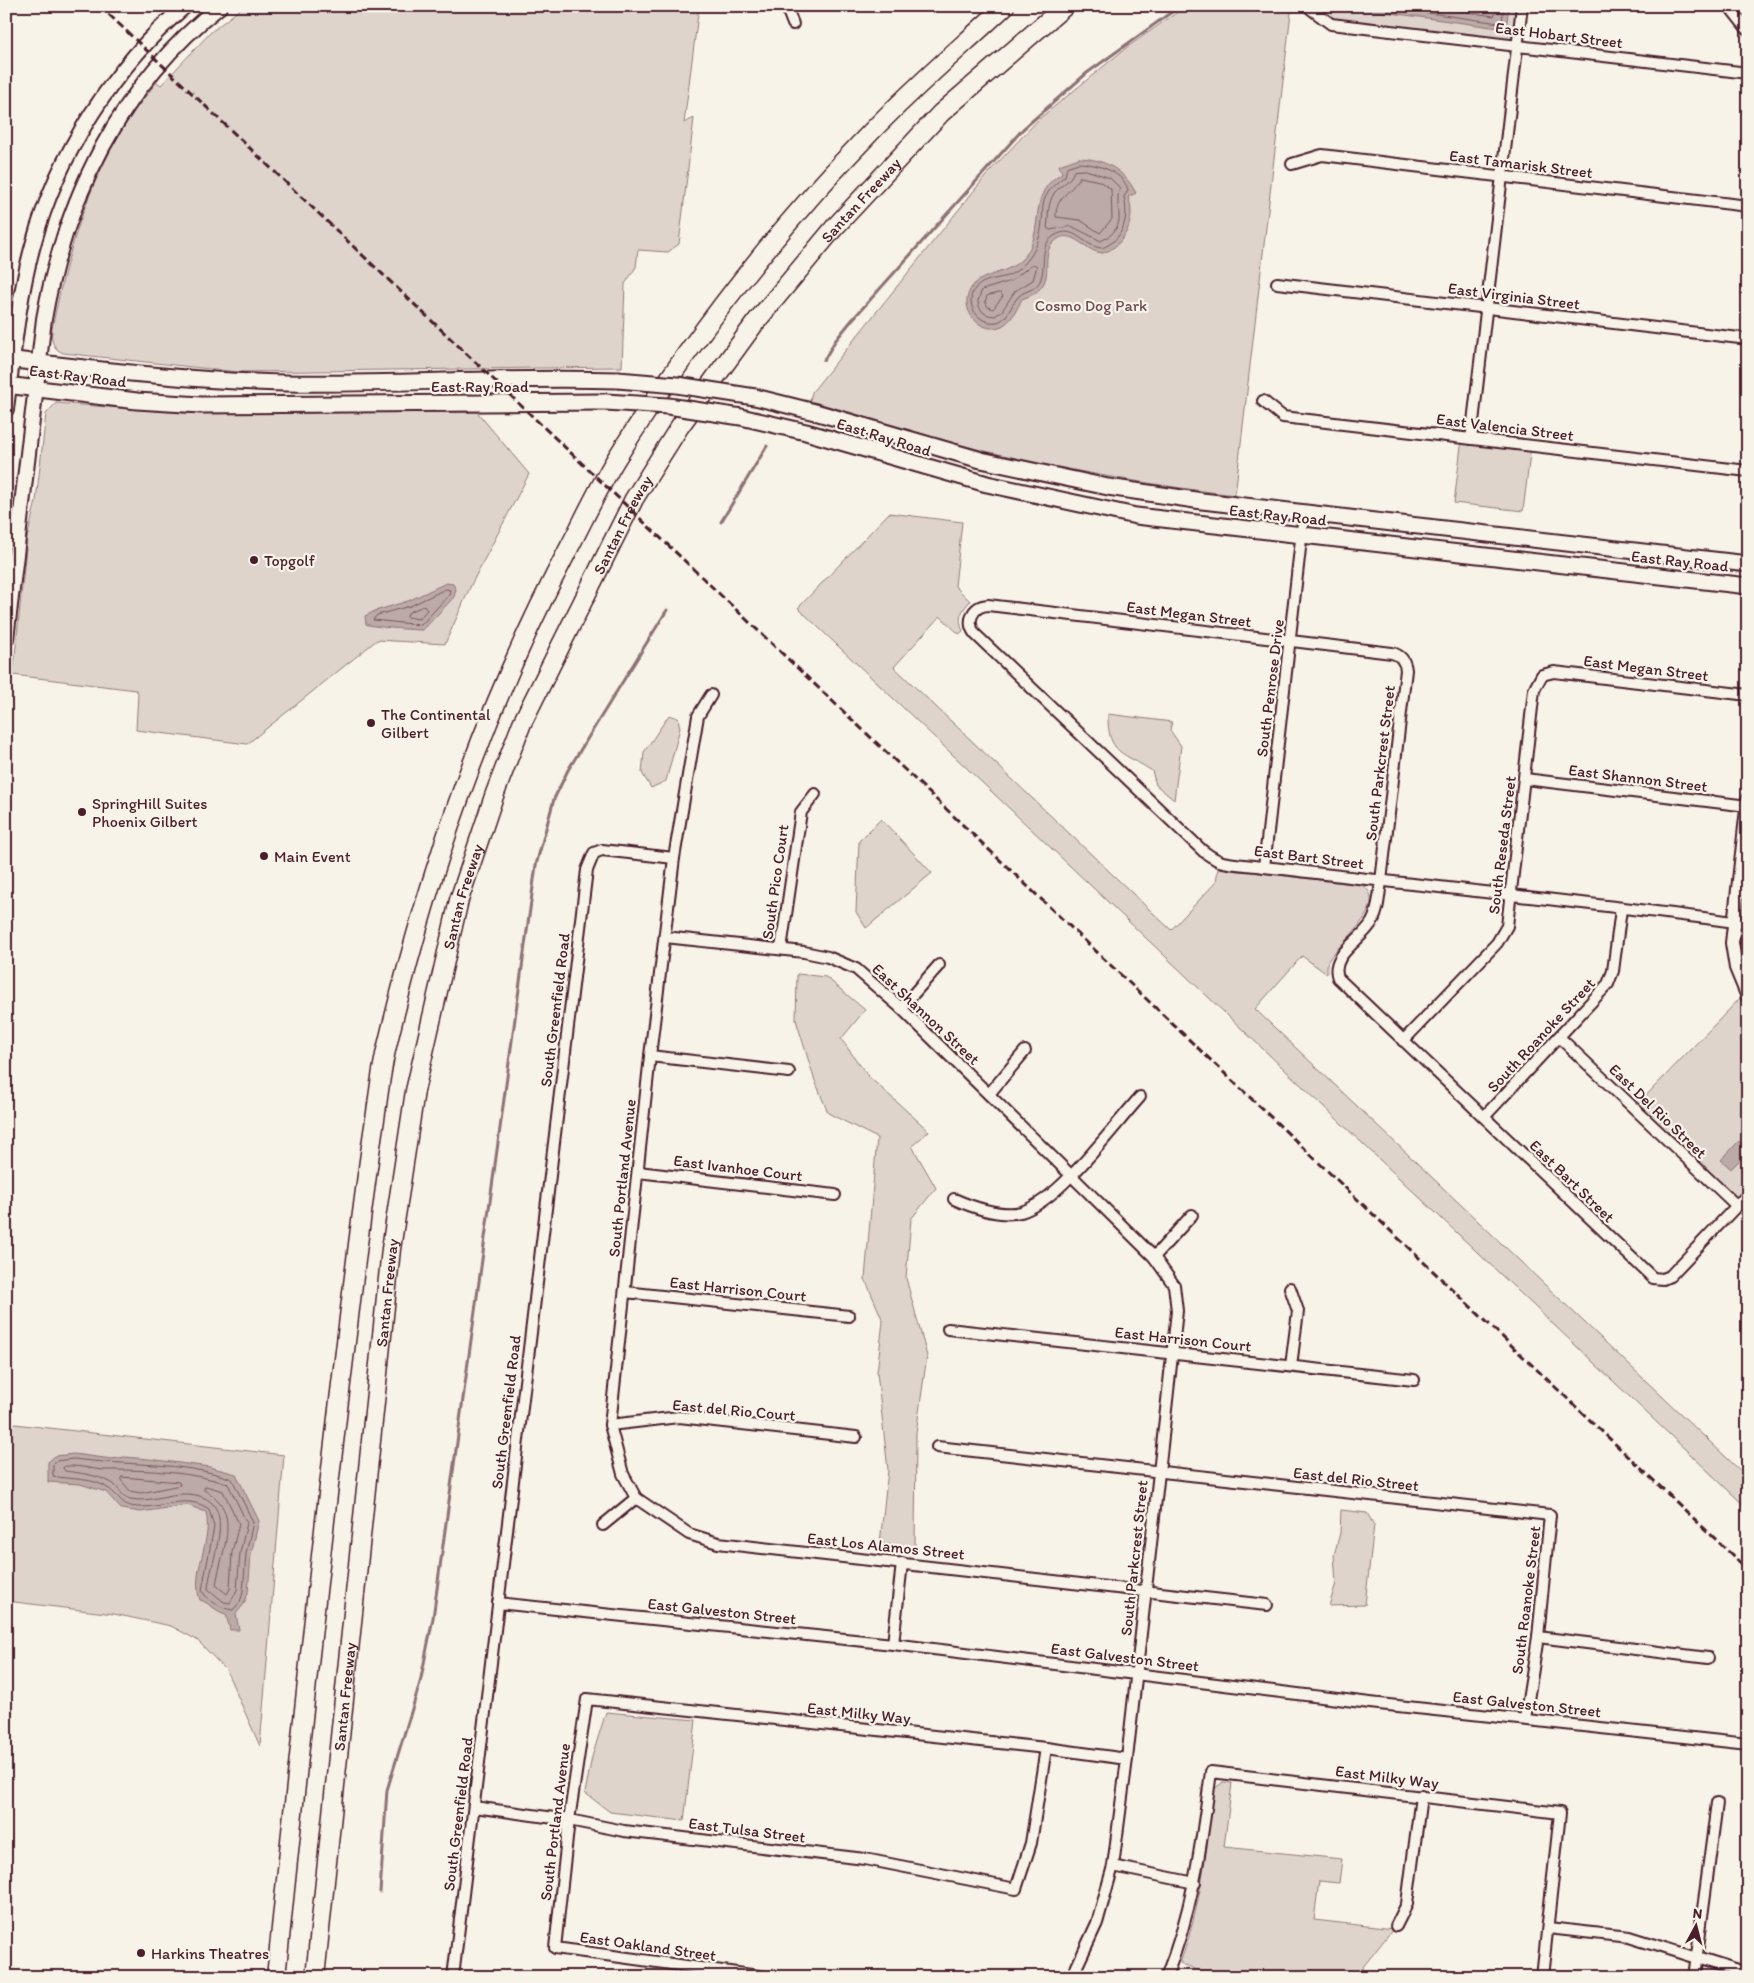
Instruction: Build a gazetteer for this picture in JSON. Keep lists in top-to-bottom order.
{
  "streets": {
    "highway": ["Santan Freeway"],
    "main road": ["East Ray Road"],
    "street": [
      "East Hobart Street",
      "East Tamarisk Street",
      "East Virginia Street",
      "East Valencia Street",
      "East Megan Street",
      "South Penrose Drive",
      "South Parkcrest Street",
      "East Shannon Street",
      "South Reseda Street",
      "East Bart Street",
      "South Pico Court",
      "South Greenfield Road",
      "South Roanoke Street",
      "East Del Rio Street",
      "East Ivanhoe Court",
      "South Portland Avenue",
      "East Harrison Court",
      "East del Rio Court",
      "East del Rio Street",
      "East Los Alamos Street",
      "East Galveston Street",
      "East Milky Way",
      "East Tulsa Street",
      "East Oakland Street"
    ]
  },
  "crossings": [
    ["East Ray Road", "South Penrose Drive"],
    ["East Megan Street", "South Penrose Drive"],
    ["East Megan Street", "South Parkcrest Street"],
    ["East Megan Street", "South Reseda Street"],
    ["East Megan Street", "East Bart Street"],
    ["South Penrose Drive", "East Bart Street"],
    ["South Parkcrest Street", "East Shannon Street"],
    ["South Parkcrest Street", "East Bart Street"],
    ["South Parkcrest Street", "East Harrison Court"],
    ["South Parkcrest Street", "East del Rio Street"],
    ["South Parkcrest Street", "East Los Alamos Street"],
    ["South Parkcrest Street", "East Galveston Street"],
    ["South Parkcrest Street", "East Milky Way"],
    ["East Shannon Street", "South Reseda Street"],
    ["East Shannon Street", "South Pico Court"],
    ["East Shannon Street", "South Portland Avenue"],
    ["South Reseda Street", "East Bart Street"],
    ["East Bart Street", "South Roanoke Street"],
    ["East Bart Street", "East Del Rio Street"],
    ["South Greenfield Road", "South Portland Avenue"],
    ["South Greenfield Road", "East Galveston Street"],
    ["South Greenfield Road", "East Tulsa Street"],
    ["South Roanoke Street", "East Del Rio Street"],
    ["South Roanoke Street", "East del Rio Street"],
    ["South Roanoke Street", "East Galveston Street"],
    ["East Ivanhoe Court", "South Portland Avenue"],
    ["South Portland Avenue", "East Harrison Court"],
    ["South Portland Avenue", "East del Rio Court"],
    ["South Portland Avenue", "East Los Alamos Street"],
    ["South Portland Avenue", "East Milky Way"],
    ["South Portland Avenue", "East Tulsa Street"],
    ["South Portland Avenue", "East Oakland Street"],
    ["East Milky Way", "East Tulsa Street"]
  ],
  "parks": ["Cosmo Dog Park"],
  "places": [
    "Topgolf",
    "The Continental Gilbert",
    "SpringHill Suites Phoenix Gilbert",
    "Main Event",
    "Harkins Theatres"
  ],
  "north": "top"
}
